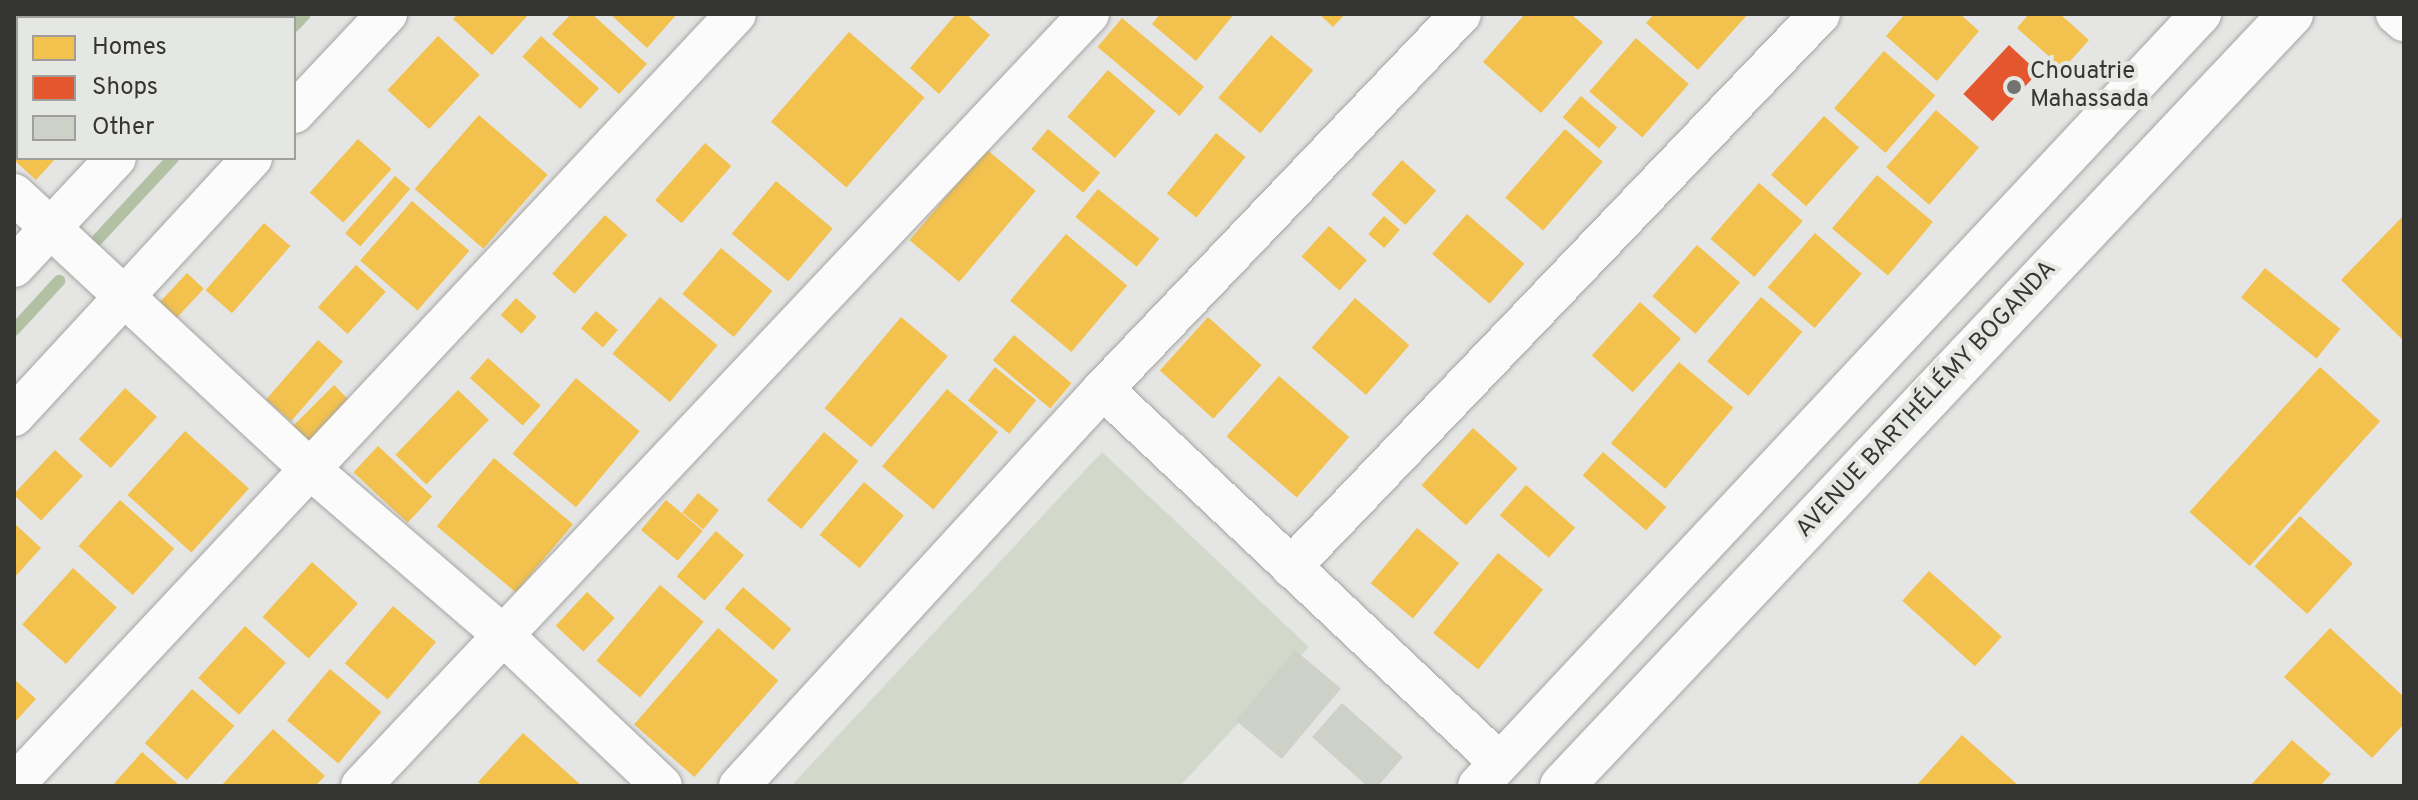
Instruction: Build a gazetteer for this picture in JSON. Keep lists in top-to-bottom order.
{
  "streets": {
    "main road": ["AVENUE BARTHÉLÉMY BOGANDA"]
  },
  "places": ["Chouatrie Mahassada"],
  "legend": ["Homes", "Shops", "Other"]
}
